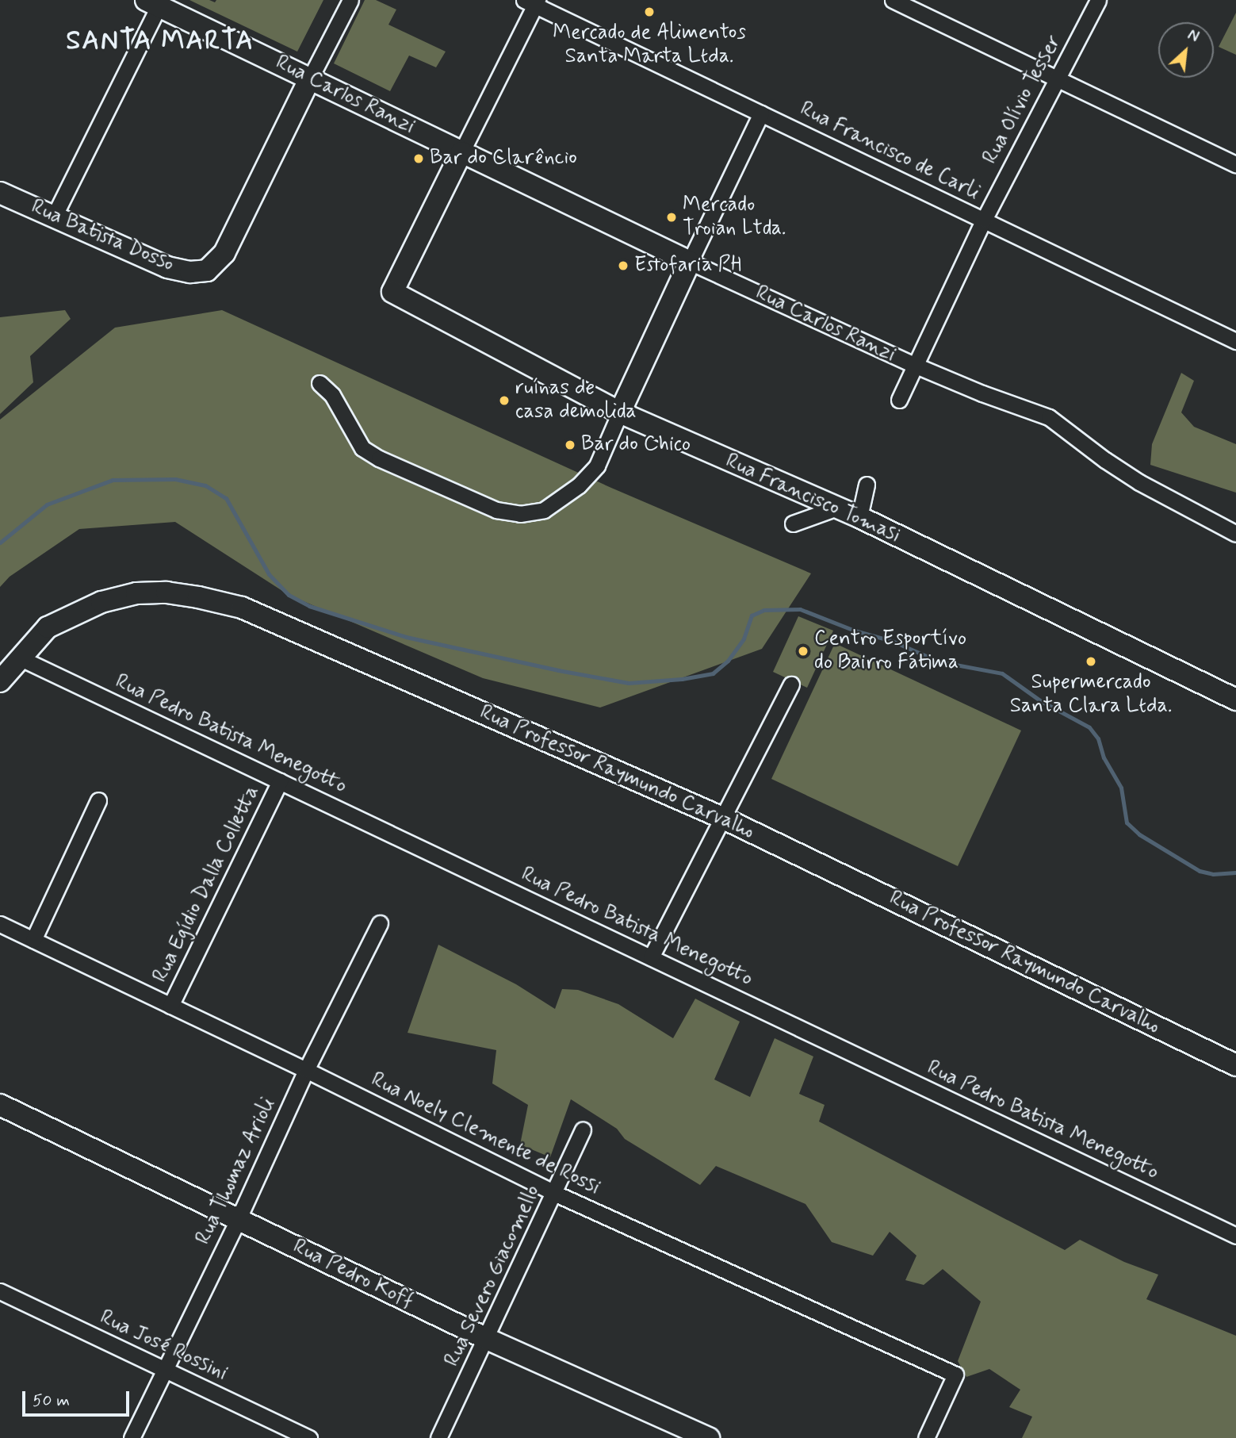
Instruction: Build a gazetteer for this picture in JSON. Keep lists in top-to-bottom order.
{
  "streets": {
    "main road": [
      "Rua Carlos Ranzi",
      "Rua Batista Dosso",
      "Rua Francisco Tomasi",
      "Rua Professor Raymundo Carvalho",
      "Rua Pedro Koff"
    ],
    "street": [
      "Rua Olívio Tesser",
      "Rua Francisco de Carli",
      "Rua Pedro Batista Menegotto",
      "Rua Egídio Dalla Colletta",
      "Rua Noely Clemente de Rossi",
      "Rua Thomaz Arioli",
      "Rua Severo Giacomello",
      "Rua José Rossini"
    ]
  },
  "crossings": [
    ["Rua Carlos Ranzi", "Rua Olívio Tesser"],
    ["Rua Carlos Ranzi", "Rua Batista Dosso"],
    ["Rua Carlos Ranzi", "Rua Francisco Tomasi"],
    ["Rua Olívio Tesser", "Rua Francisco de Carli"],
    ["Rua Pedro Batista Menegotto", "Rua Professor Raymundo Carvalho"],
    ["Rua Pedro Batista Menegotto", "Rua Egídio Dalla Colletta"],
    ["Rua Egídio Dalla Colletta", "Rua Noely Clemente de Rossi"],
    ["Rua Noely Clemente de Rossi", "Rua Thomaz Arioli"],
    ["Rua Noely Clemente de Rossi", "Rua Severo Giacomello"],
    ["Rua Thomaz Arioli", "Rua Pedro Koff"],
    ["Rua Thomaz Arioli", "Rua José Rossini"],
    ["Rua Pedro Koff", "Rua Severo Giacomello"]
  ],
  "districts": ["SANTA MARTA"],
  "places": [
    "Mercado de Alimentos Santa Marta Ltda.",
    "Bar do Clarêncio",
    "Mercado Troian Ltda.",
    "Estofaria PH",
    "ruínas de casa demolida",
    "Bar do Chico",
    "Centro Esportívo do Bairro Fátima",
    "Supermercado Santa Clara Ltda."
  ],
  "scale_bar": "50 m",
  "north": "top right"
}
